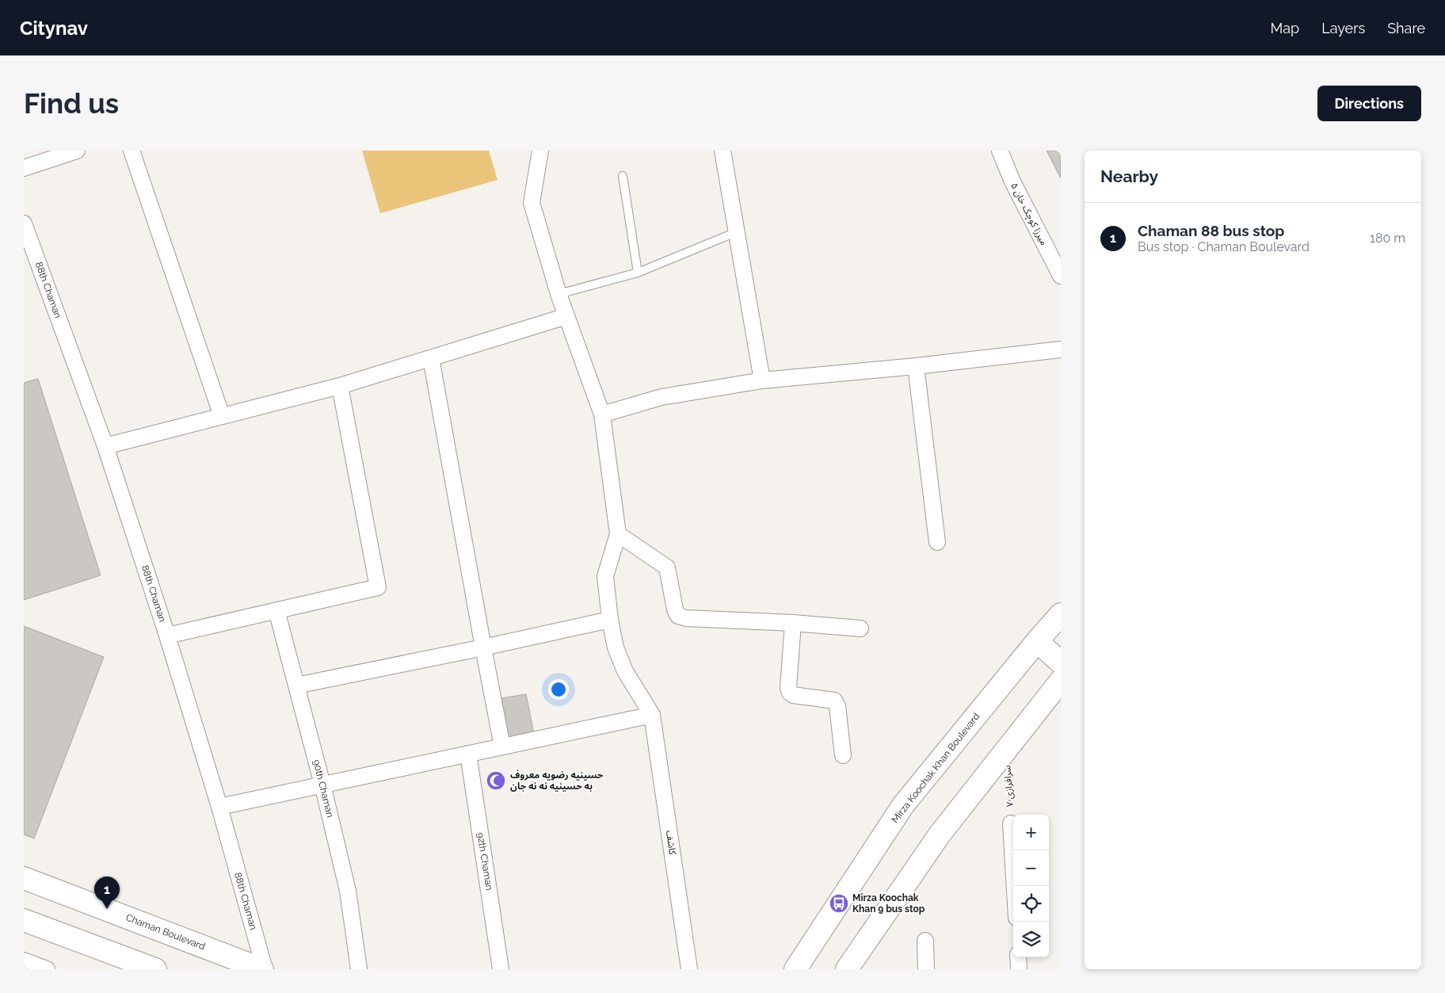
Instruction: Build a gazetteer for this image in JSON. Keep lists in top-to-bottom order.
{
  "streets": {
    "main road": ["Mirza Koochak Khan Boulevard", "Chaman Boulevard"],
    "street": [
      "میرزا کوچک خان ۵",
      "88th Chaman",
      "90th Chaman",
      "کاشف",
      "92th Chaman"
    ],
    "path": ["سرافرازی ۷"]
  },
  "crossings": [
    ["88th Chaman", "Chaman Boulevard"]
  ],
  "places": {
    "mosque": ["حسینیه رضویه معروف به حسینیه نه نه جان"],
    "bus stop": ["Mirza Koochak Khan 9 bus stop"]
  },
  "page": {
    "header": "Citynav",
    "nav": ["Map", "Layers", "Share"],
    "buttons": "Directions",
    "title": "Find us",
    "heading": "Nearby",
    "list": [
      {
        "mark": "1",
        "name": "Chaman 88 bus stop",
        "note": "Bus stop · Chaman Boulevard",
        "value": "180 m"
      }
    ],
    "map_buttons": ["+", "−"],
    "pins": "1"
  }
}
